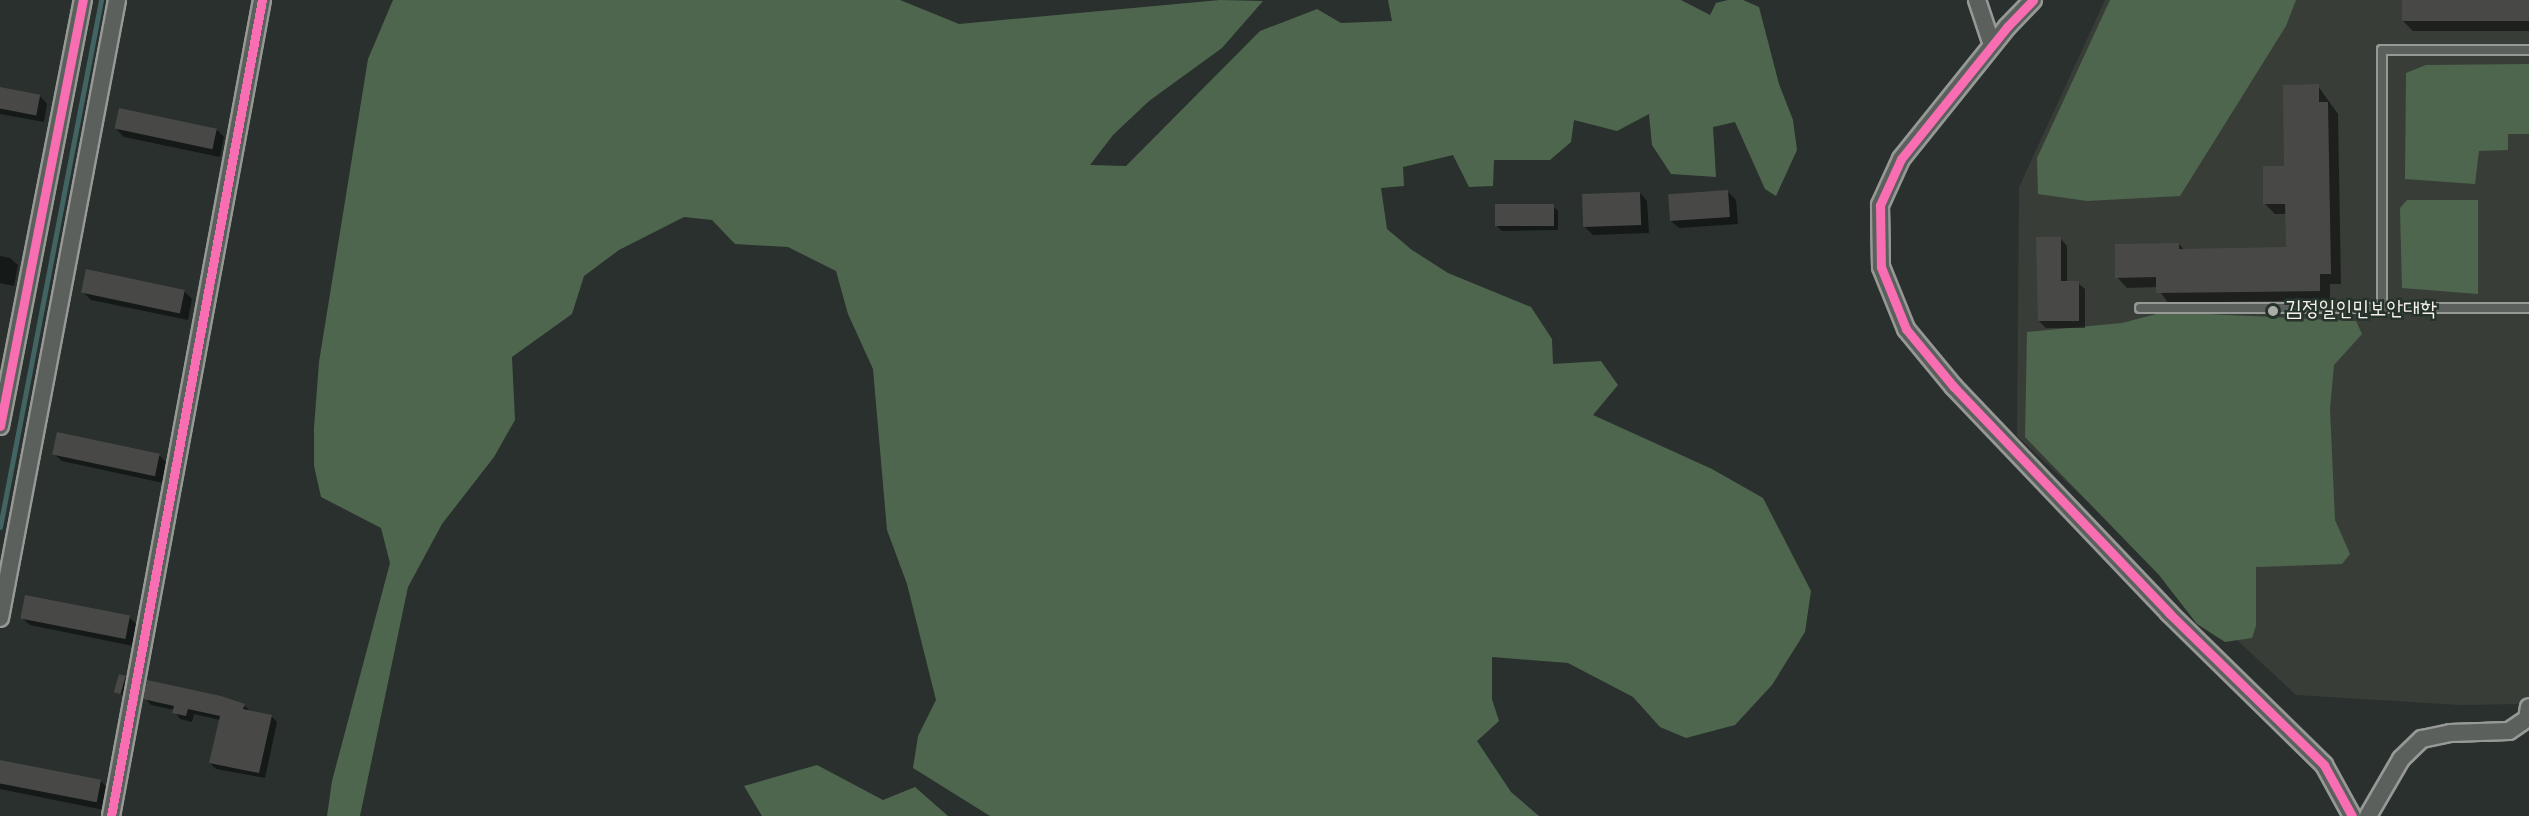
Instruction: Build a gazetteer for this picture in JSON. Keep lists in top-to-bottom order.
{
  "places": ["김정일인민보안대학"]
}
